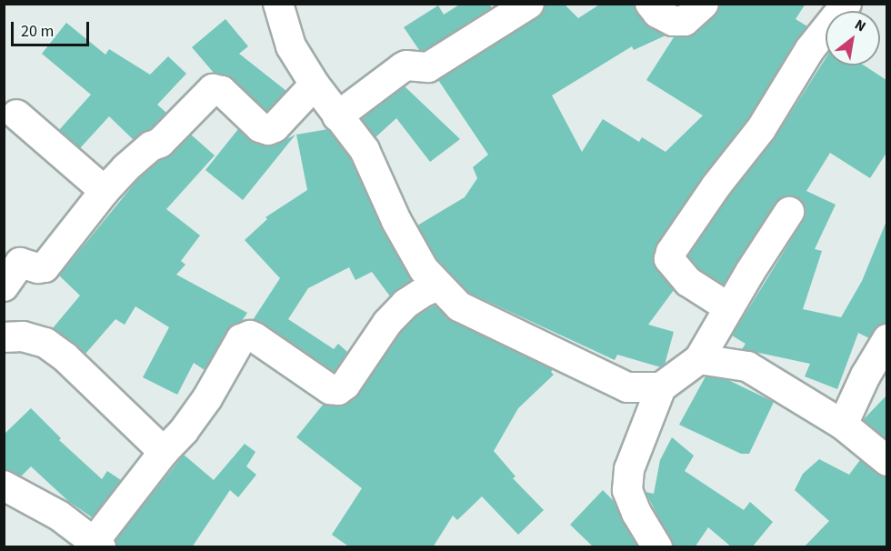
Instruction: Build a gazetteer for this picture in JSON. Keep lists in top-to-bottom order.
{
  "scale_bar": "20 m",
  "north": "top right"
}
